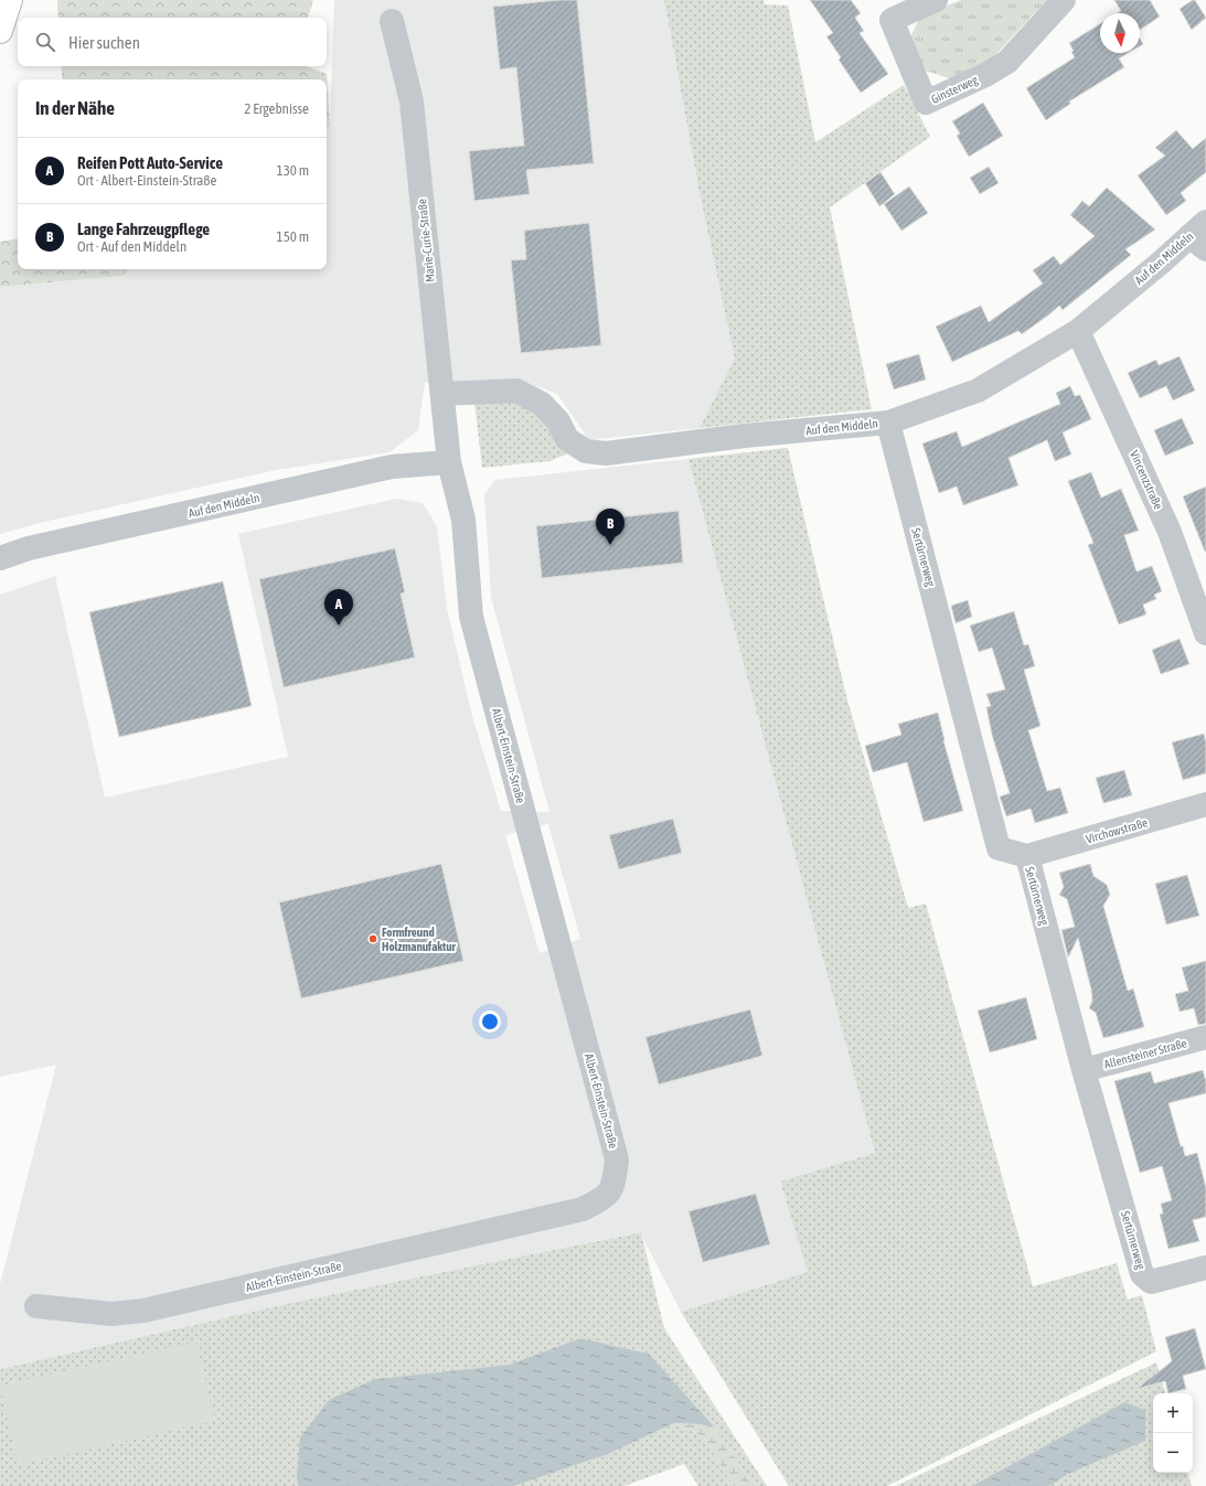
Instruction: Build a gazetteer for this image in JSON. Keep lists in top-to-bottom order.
{
  "streets": {
    "street": [
      "Ginsterweg",
      "Marie-Curie-Straße",
      "Auf den Middeln",
      "Vincenzstraße",
      "Sertürnerweg",
      "Albert-Einstein-Straße",
      "Virchowstraße",
      "Allensteiner Straße"
    ]
  },
  "crossings": [
    ["Marie-Curie-Straße", "Auf den Middeln"],
    ["Marie-Curie-Straße", "Albert-Einstein-Straße"],
    ["Auf den Middeln", "Vincenzstraße"],
    ["Auf den Middeln", "Sertürnerweg"],
    ["Auf den Middeln", "Albert-Einstein-Straße"],
    ["Sertürnerweg", "Virchowstraße"],
    ["Sertürnerweg", "Allensteiner Straße"]
  ],
  "places": ["Formfreund Holzmanufaktur"],
  "north": "bottom",
  "page": {
    "search": "Hier suchen",
    "heading": ["In der Nähe", "2 Ergebnisse"],
    "list": [
      {
        "mark": "A",
        "name": "Reifen Pott Auto-Service",
        "note": "Ort · Albert-Einstein-Straße",
        "value": "130 m"
      },
      {
        "mark": "B",
        "name": "Lange Fahrzeugpflege",
        "note": "Ort · Auf den Middeln",
        "value": "150 m"
      }
    ],
    "pins": ["B", "A"],
    "map_buttons": ["+", "−"]
  }
}
